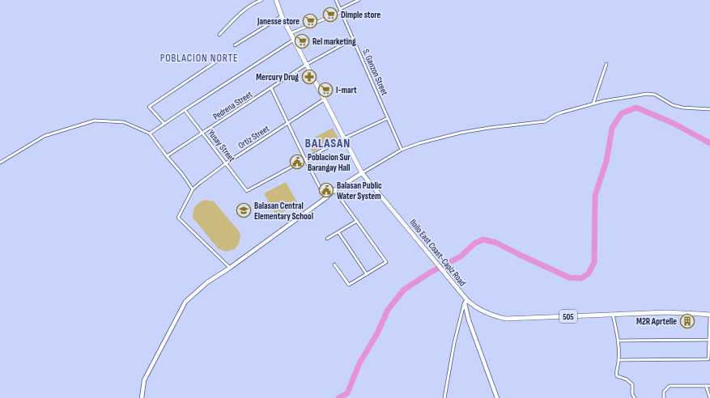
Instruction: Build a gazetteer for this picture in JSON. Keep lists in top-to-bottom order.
{
  "streets": {
    "main road": ["Iloilo East Coast-Capiz Road", "505"],
    "street": [
      "S. Ganzon Street",
      "Pedrena Street",
      "Ortiz Street",
      "Yusay Street"
    ]
  },
  "crossings": [
    ["S. Ganzon Street", "Pedrena Street"],
    ["Pedrena Street", "Yusay Street"],
    ["Pedrena Street", "Iloilo East Coast-Capiz Road"],
    ["Ortiz Street", "Yusay Street"],
    ["Ortiz Street", "Iloilo East Coast-Capiz Road"]
  ],
  "districts": ["POBLACION NORTE", "BALASAN"],
  "places": {
    "supermarket": [
      "Dimple store",
      "Janesse store",
      "Rel marketing",
      "I-mart"
    ],
    "pharmacy": ["Mercury Drug"],
    "public building": ["Poblacion Sur Barangay Hall", "Balasan Public Water System"],
    "school or university": ["Balasan Central Elementary School"],
    "building": ["M2R Aprtelle"]
  }
}
